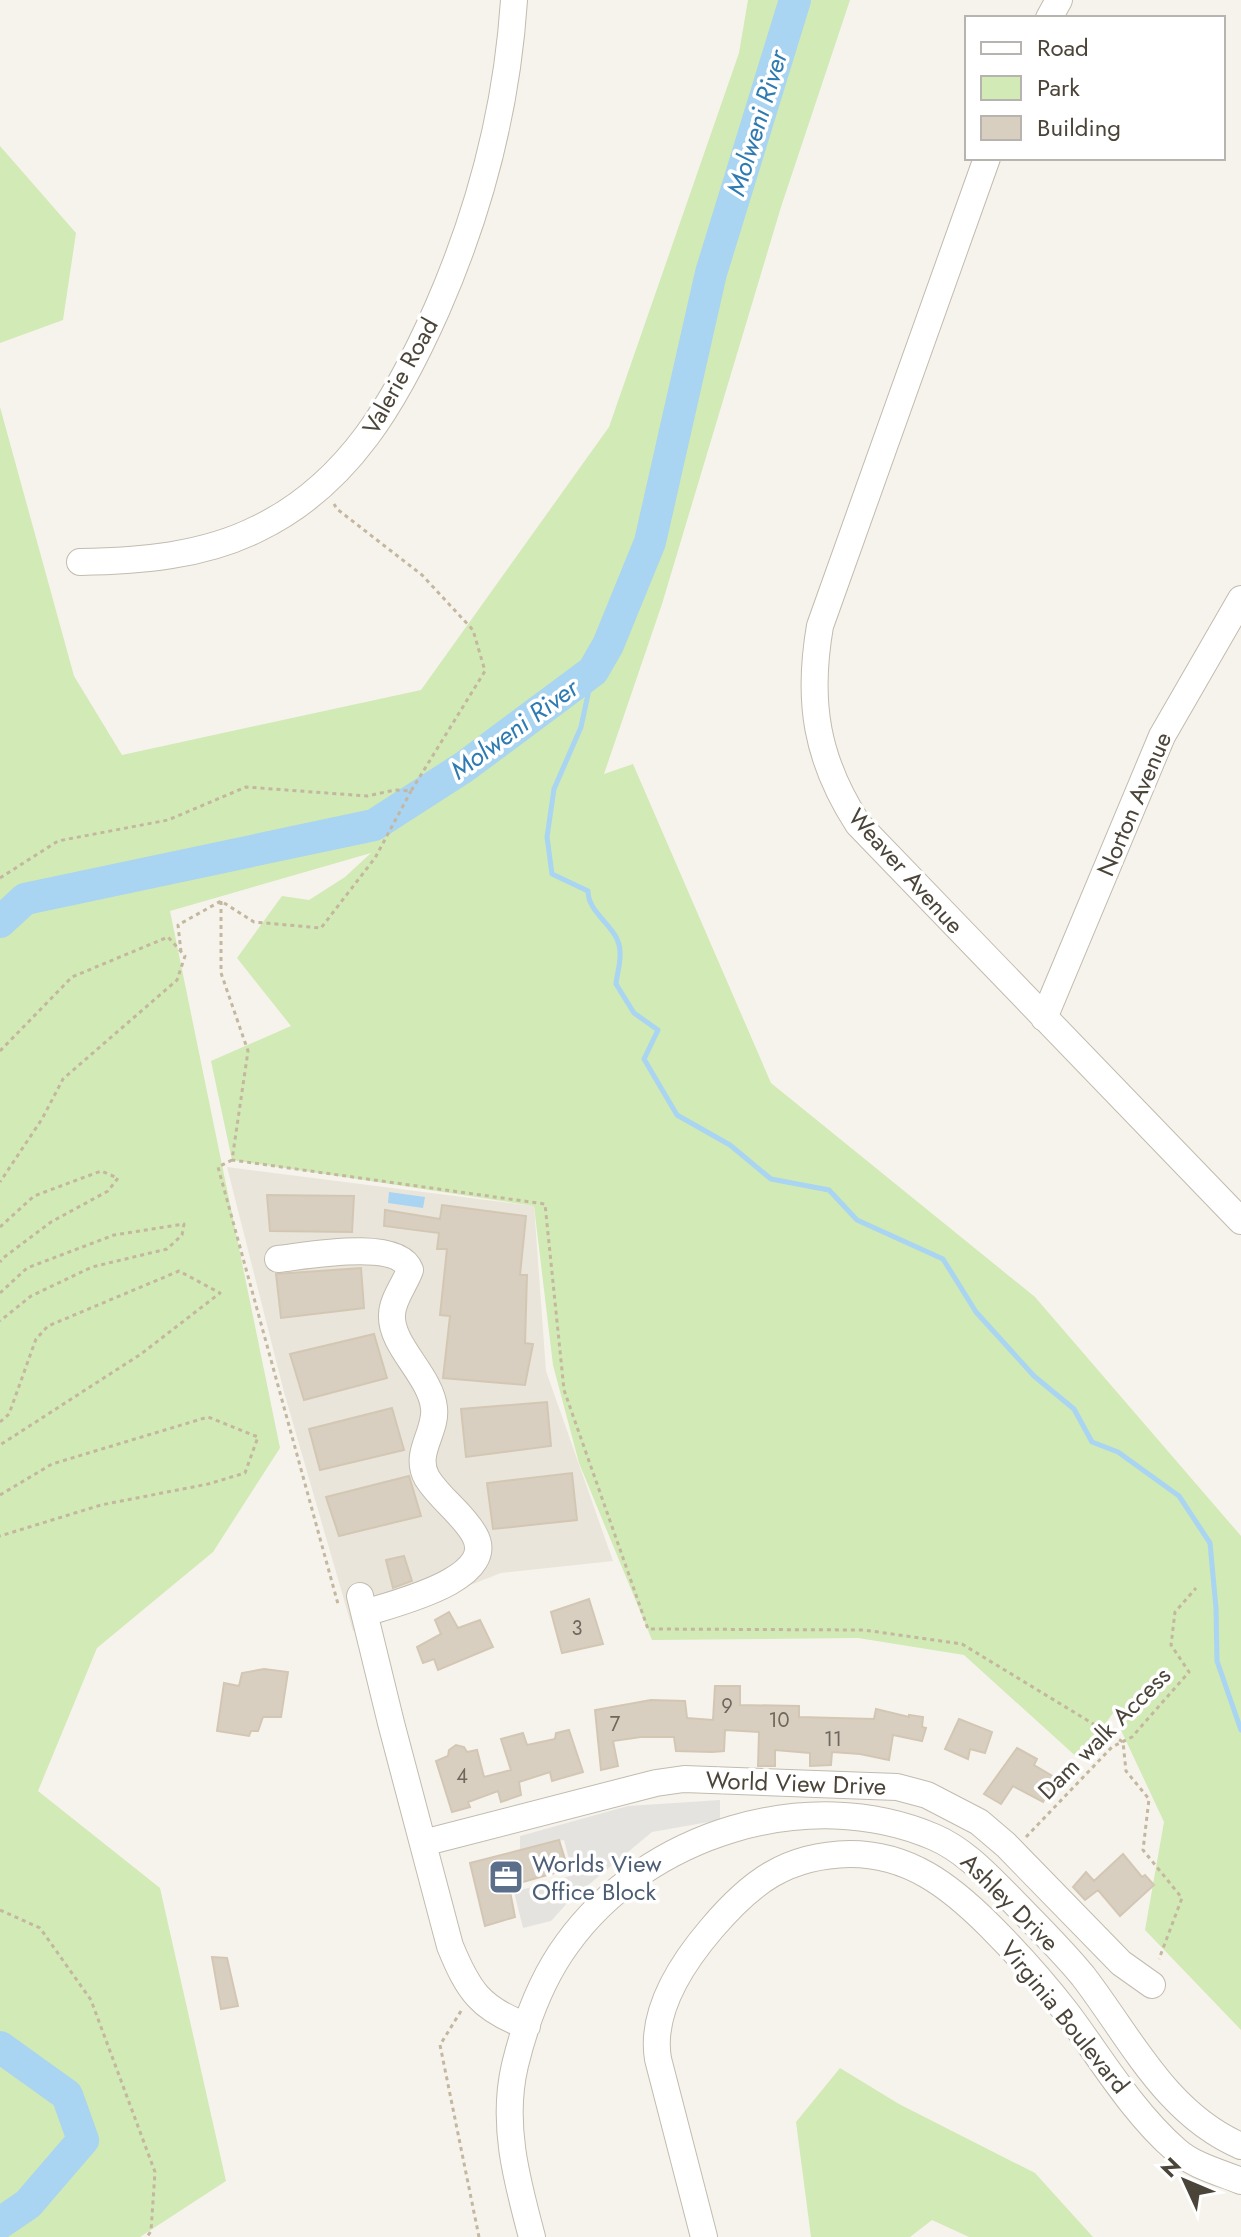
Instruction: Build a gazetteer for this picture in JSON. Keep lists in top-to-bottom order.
{
  "streets": {
    "street": [
      "Valerie Road",
      "Norton Avenue",
      "Weaver Avenue",
      "World View Drive",
      "Ashley Drive",
      "Virginia Boulevard"
    ],
    "path": ["Dam walk Access"]
  },
  "crossings": [
    ["Norton Avenue", "Weaver Avenue"],
    ["Dam walk Access", "World View Drive"]
  ],
  "water": ["Molweni River"],
  "places": {
    "office": ["Worlds View Office Block"]
  },
  "house_numbers": [
    "3",
    "9",
    "10",
    "7",
    "11",
    "4"
  ],
  "legend": ["Road", "Park", "Building"],
  "north": "top left"
}
